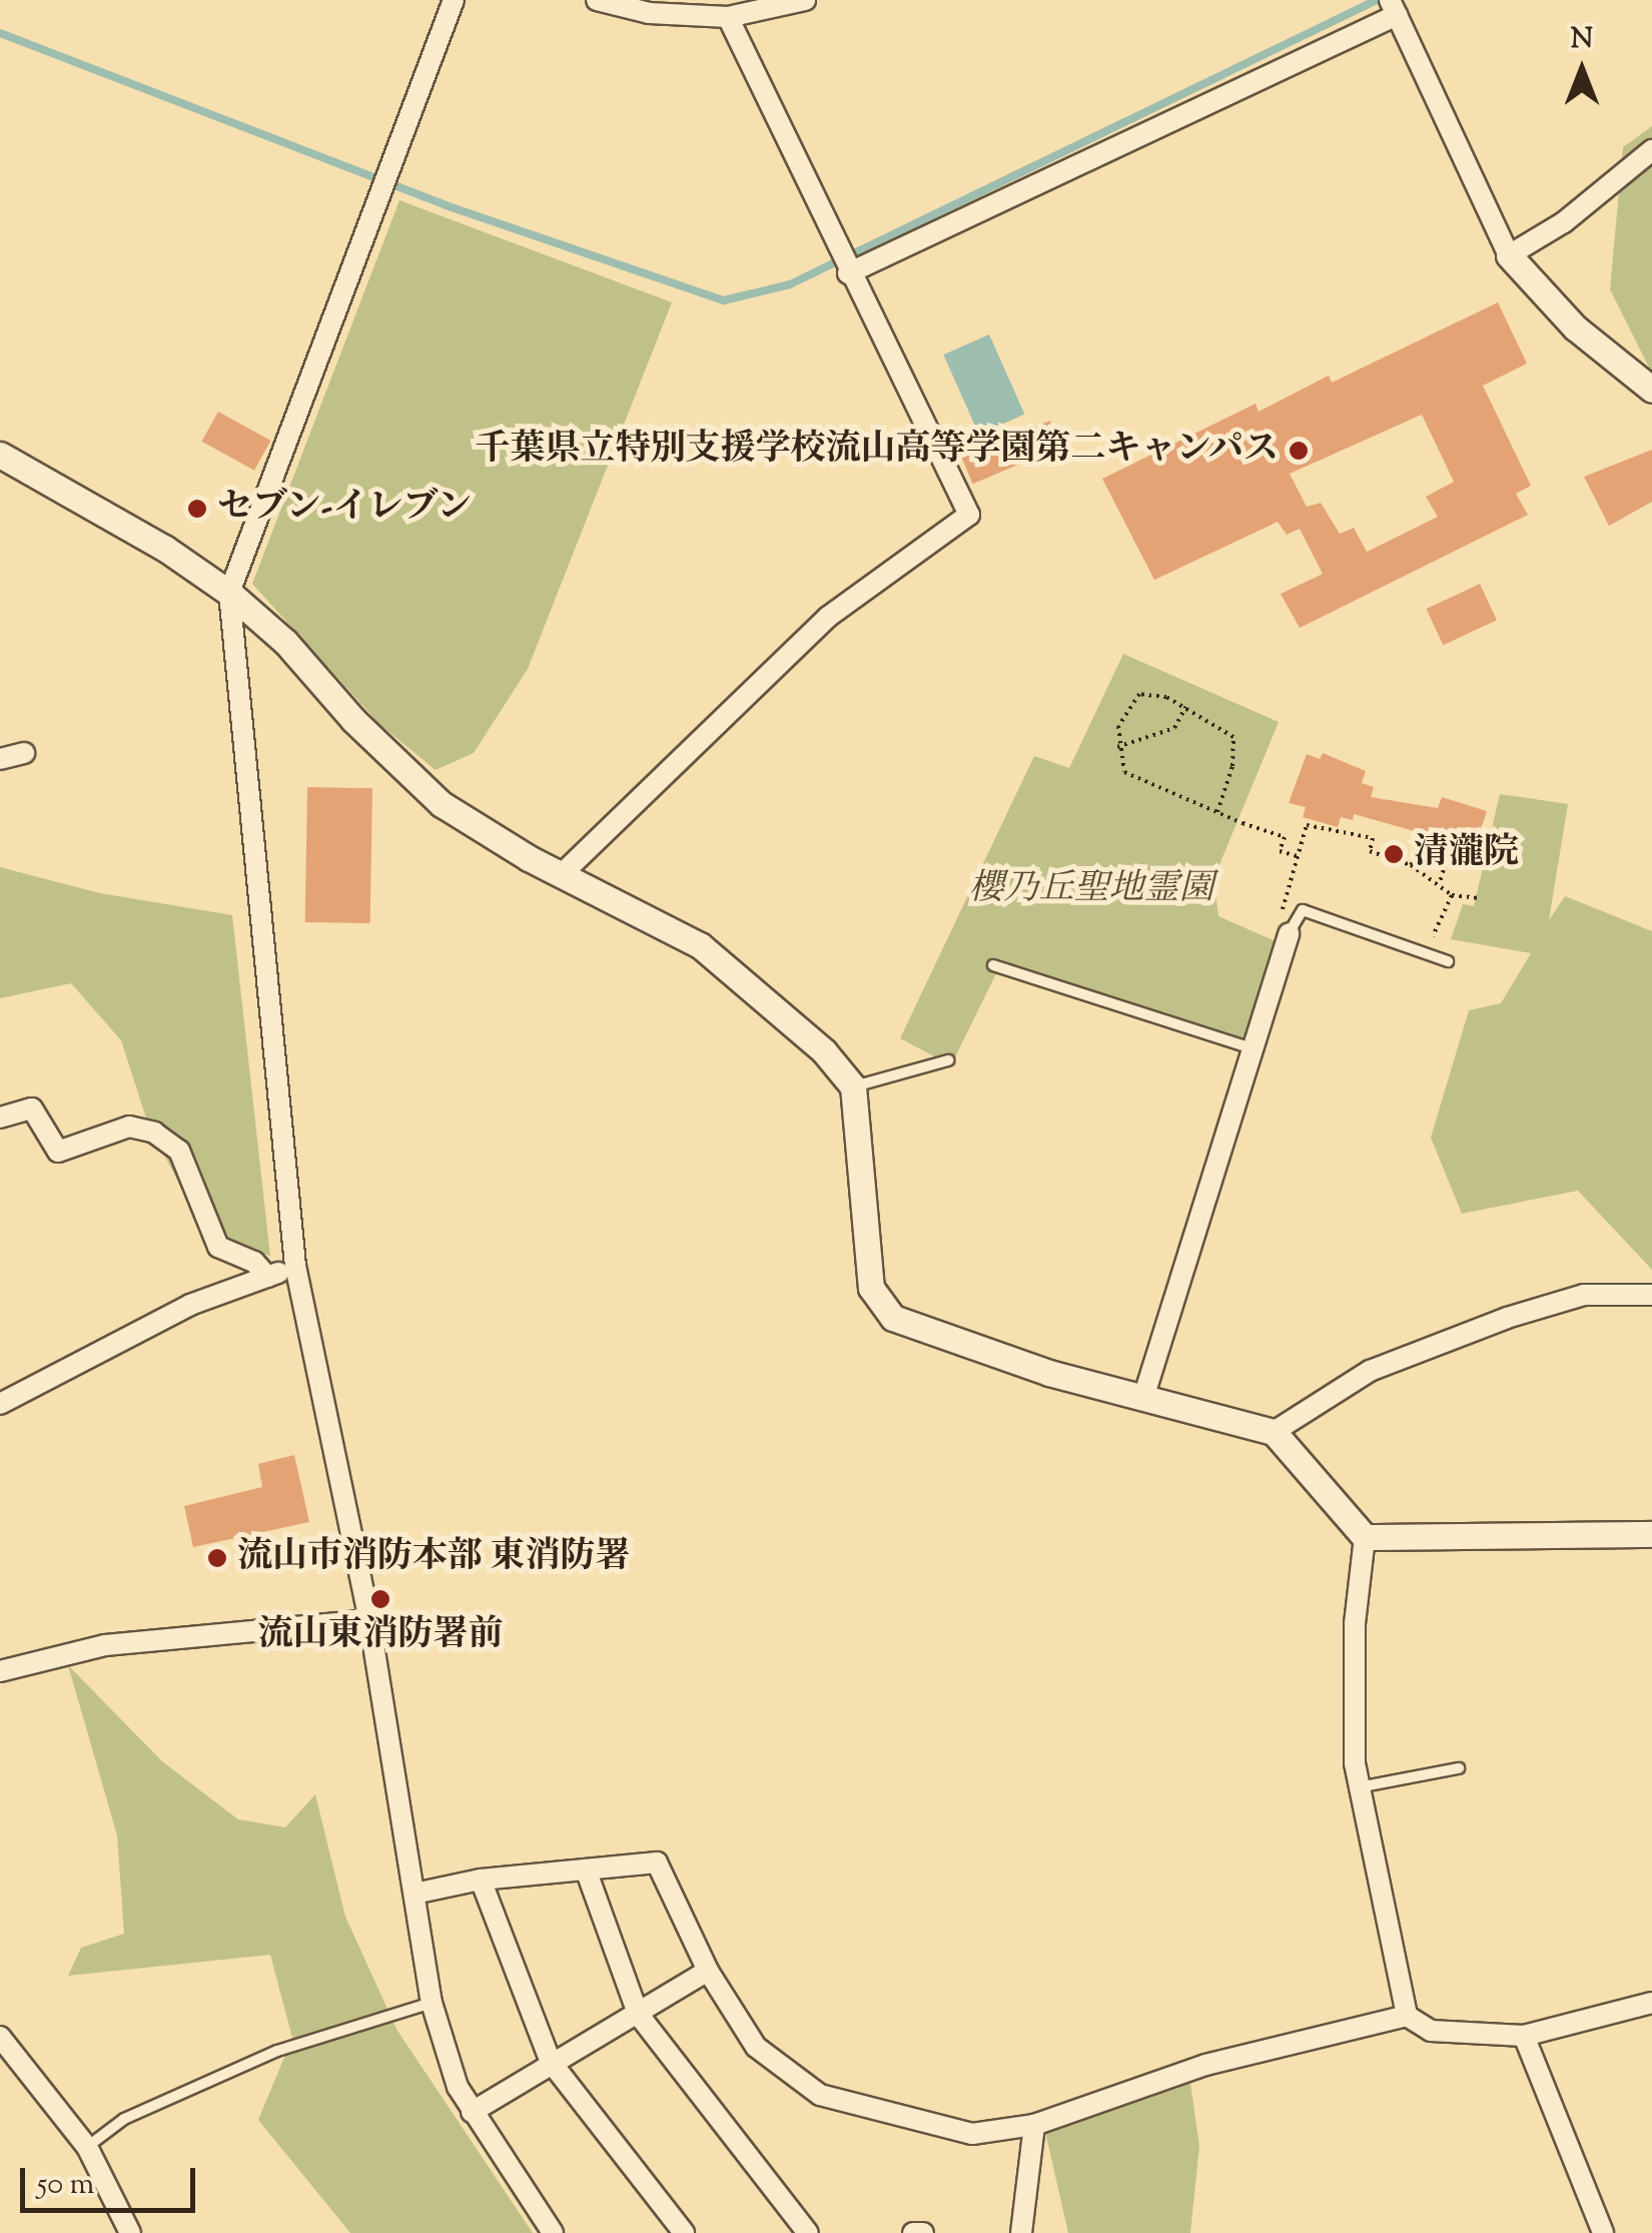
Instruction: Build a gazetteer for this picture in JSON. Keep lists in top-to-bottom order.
{
  "parks": ["櫻乃丘聖地霊園"],
  "places": [
    "千葉県立特別支援学校流山高等学園第二キャンパス",
    "セブン-イレブン",
    "清瀧院",
    "流山市消防本部 東消防署",
    "流山東消防署前"
  ],
  "scale_bar": "50 m",
  "north": "top"
}
